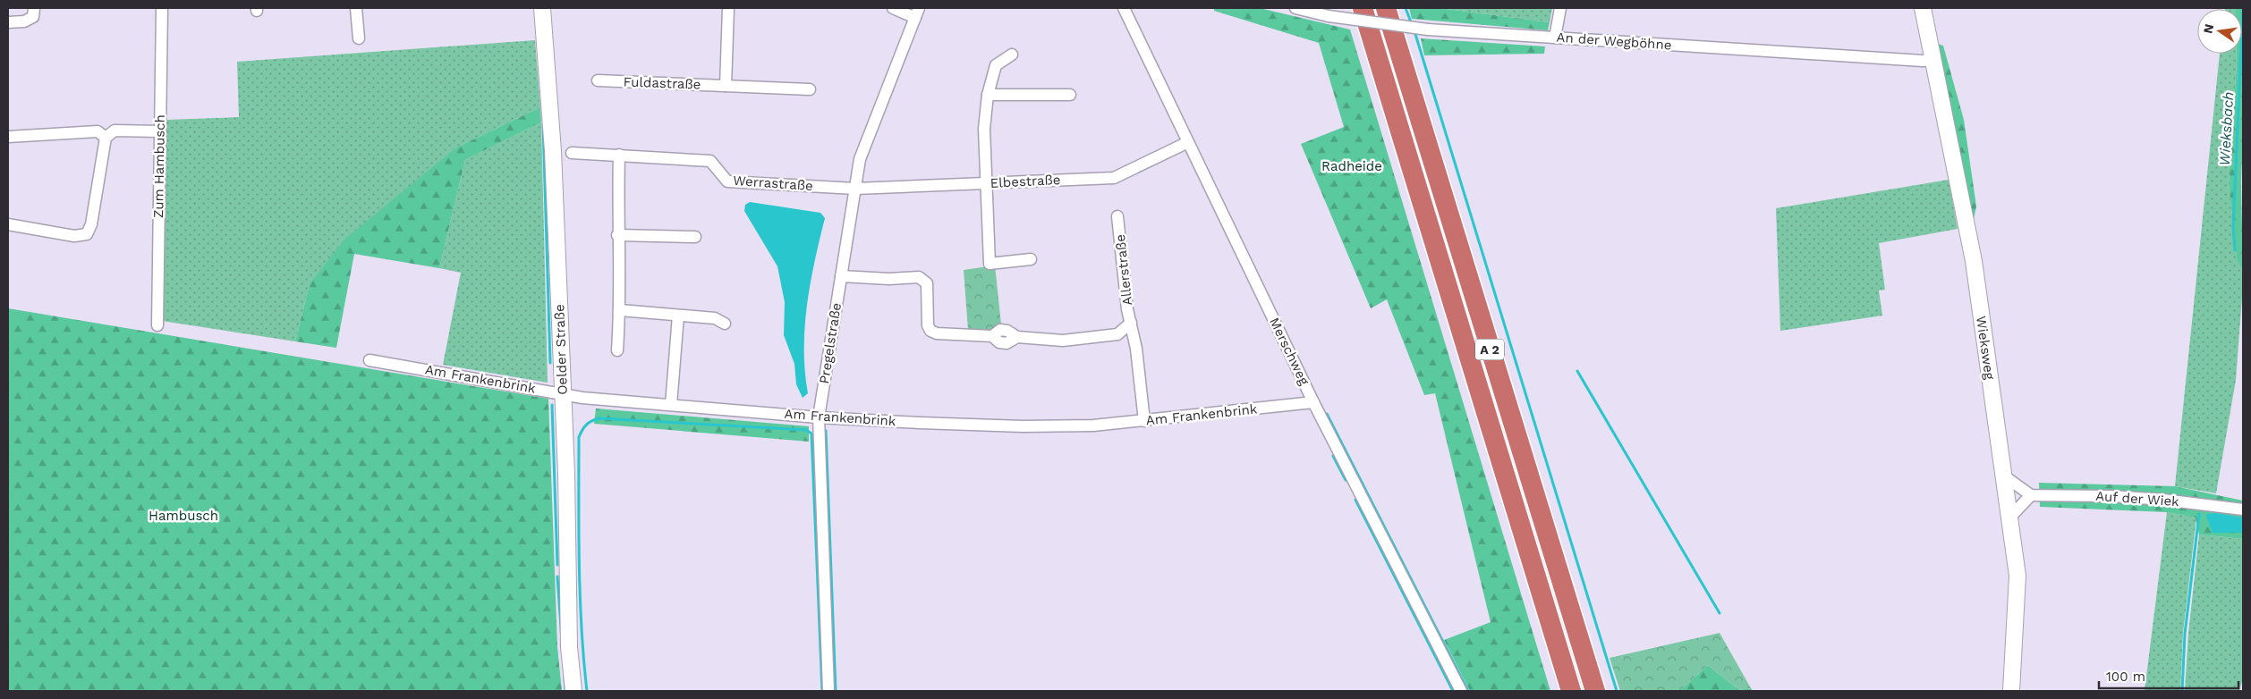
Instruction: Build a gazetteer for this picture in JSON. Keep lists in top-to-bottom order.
{
  "streets": {
    "highway": ["A 2"],
    "street": [
      "An der Wegböhne",
      "Fuldastraße",
      "Zum Hambusch",
      "Elbestraße",
      "Werrastraße",
      "Allerstraße",
      "Pregelstraße",
      "Wieksweg",
      "Oelder Straße",
      "Merschweg",
      "Am Frankenbrink",
      "Auf der Wiek"
    ]
  },
  "crossings": [
    ["An der Wegböhne", "Wieksweg"],
    ["Elbestraße", "Werrastraße"],
    ["Elbestraße", "Pregelstraße"],
    ["Elbestraße", "Merschweg"],
    ["Werrastraße", "Pregelstraße"],
    ["Allerstraße", "Am Frankenbrink"],
    ["Pregelstraße", "Am Frankenbrink"],
    ["Oelder Straße", "Am Frankenbrink"],
    ["Merschweg", "Am Frankenbrink"]
  ],
  "water": ["Wieksbach"],
  "parks": ["Radheide", "Hambusch"],
  "scale_bar": "100 m",
  "north": "left"
}
